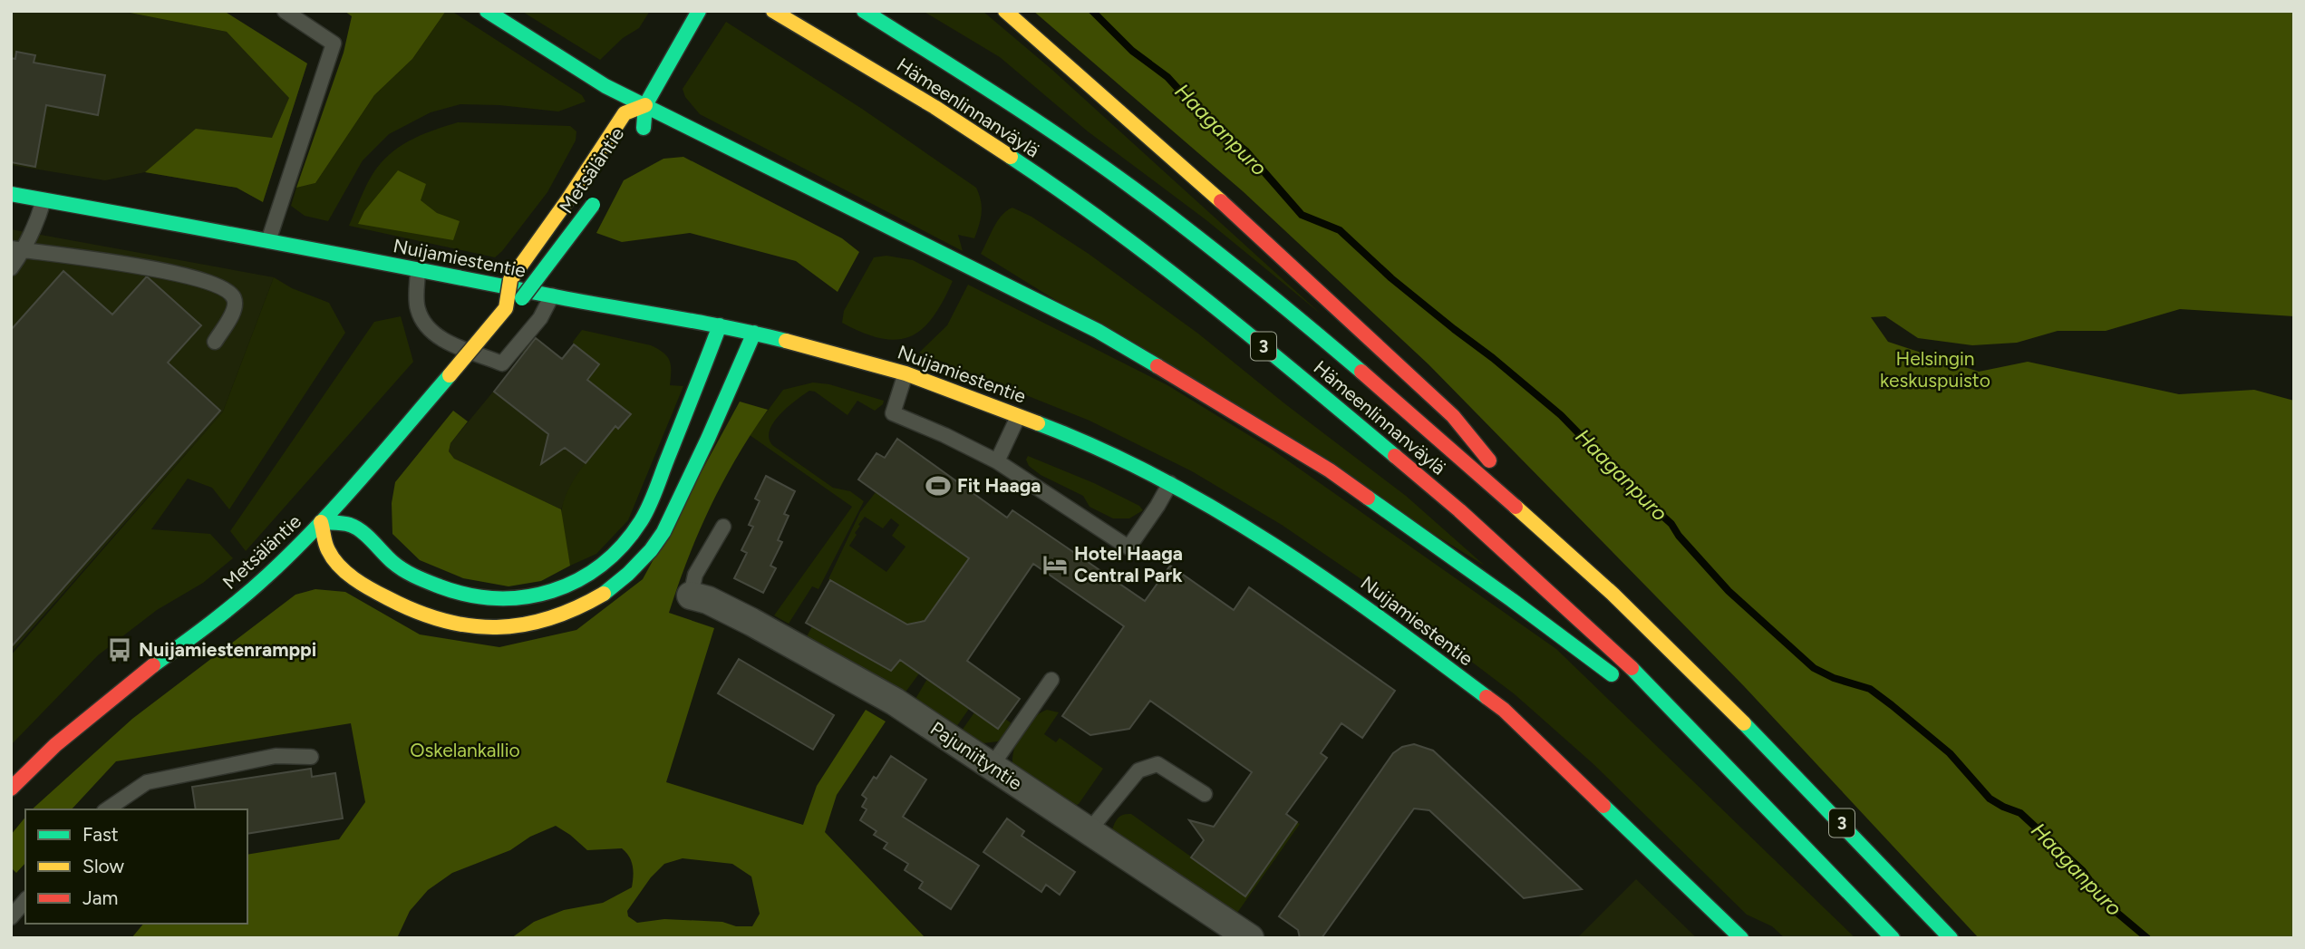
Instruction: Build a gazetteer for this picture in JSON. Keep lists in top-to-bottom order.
{
  "streets": {
    "main road": [
      "Hämeenlinnanväylä",
      "Metsäläntie",
      "Nuijamiestentie",
      "3"
    ],
    "street": ["Pajuniityntie"]
  },
  "water": ["Haaganpuro"],
  "parks": ["Helsingin keskuspuisto", "Oskelankallio"],
  "places": {
    "sports": ["Fit Haaga"],
    "hotel": ["Hotel Haaga Central Park"],
    "bus stop": ["Nuijamiestenramppi"]
  },
  "legend": ["Fast", "Slow", "Jam"]
}
